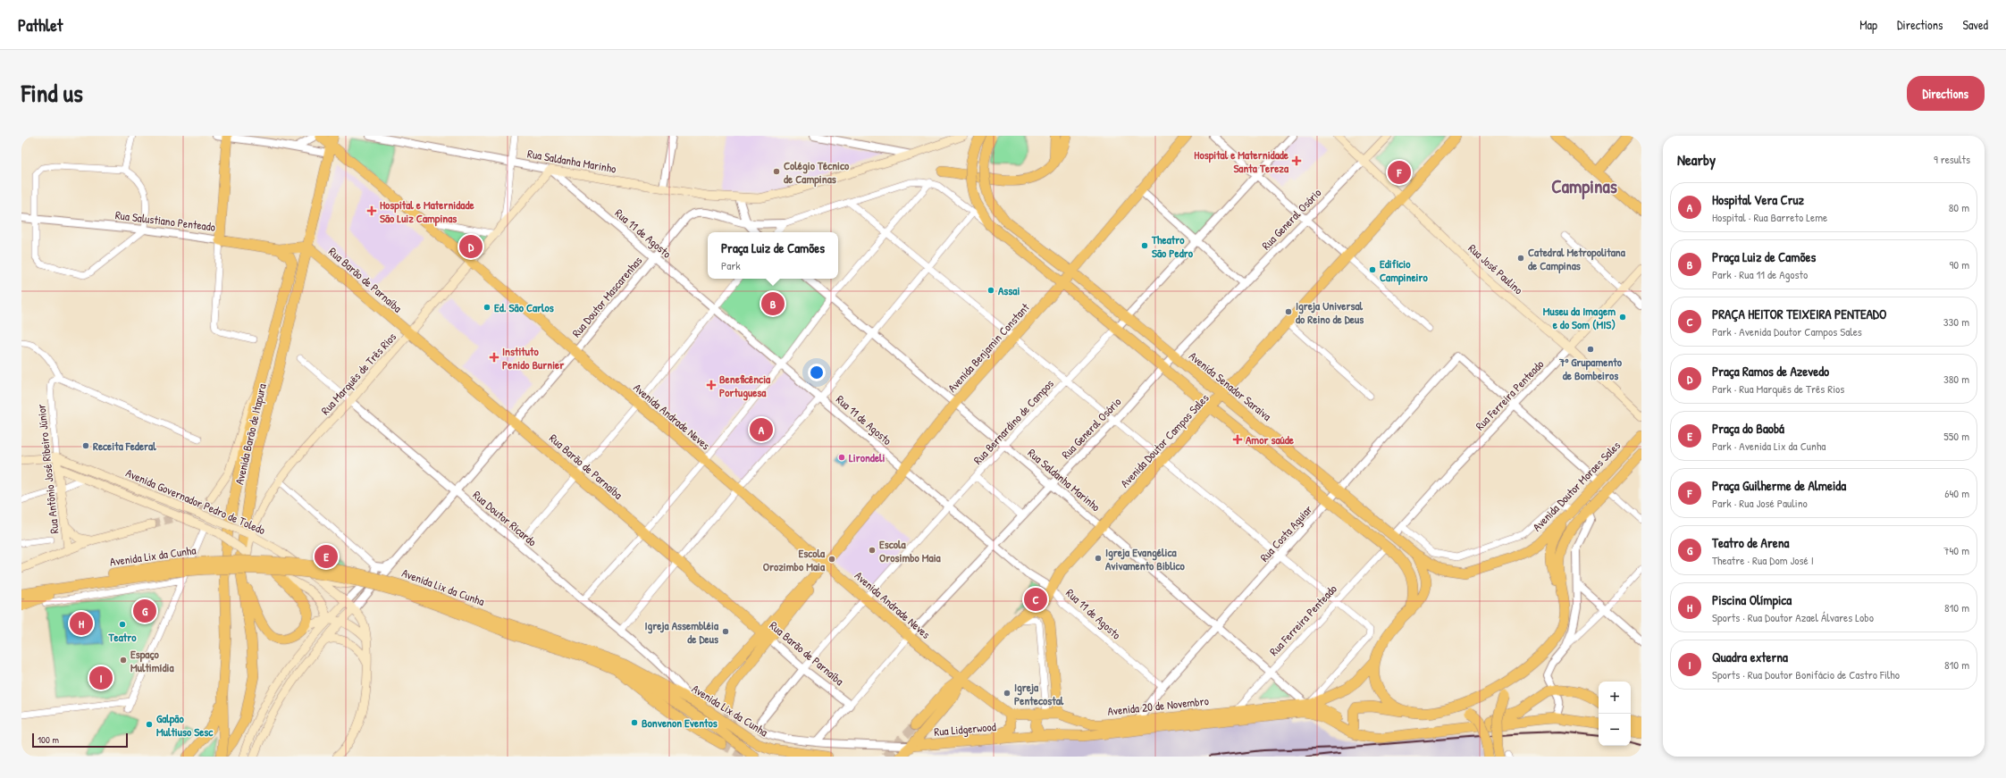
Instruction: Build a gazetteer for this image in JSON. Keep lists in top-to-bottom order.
{
  "streets": {
    "main road": [
      "Rua Saldanha Marinho",
      "Rua General Osório",
      "Rua Salustiano Penteado",
      "Rua José Paulino",
      "Rua Barão de Parnaíba",
      "Avenida Benjamin Constant",
      "Rua Marquês de Três Rios",
      "Avenida Senador Saraiva",
      "Rua Ferreira Penteado",
      "Avenida Andrade Neves",
      "Avenida Barão de Itapura",
      "Avenida Doutor Campos Sales",
      "Rua Antônio José Ribeiro Júnior",
      "Avenida Doutor Moraes Sales",
      "Avenida Governador Pedro de Toledo",
      "Avenida Lix da Cunha",
      "Avenida 20 de Novembro",
      "Rua Lidgerwood"
    ],
    "street": [
      "Rua 11 de Agosto",
      "Rua Doutor Mascarenhas",
      "Rua Bernardino de Campos",
      "Rua Doutor Ricardo",
      "Rua Costa Aguiar"
    ]
  },
  "crossings": [
    ["Rua Saldanha Marinho", "Rua General Osório"],
    ["Rua Saldanha Marinho", "Rua 11 de Agosto"],
    ["Rua Saldanha Marinho", "Avenida Benjamin Constant"],
    ["Rua Saldanha Marinho", "Rua Marquês de Três Rios"],
    ["Rua Saldanha Marinho", "Rua Ferreira Penteado"],
    ["Rua Saldanha Marinho", "Rua Bernardino de Campos"],
    ["Rua Saldanha Marinho", "Avenida Doutor Campos Sales"],
    ["Rua Saldanha Marinho", "Rua Costa Aguiar"],
    ["Rua Saldanha Marinho", "Avenida 20 de Novembro"],
    ["Rua General Osório", "Rua 11 de Agosto"],
    ["Rua General Osório", "Rua José Paulino"],
    ["Rua General Osório", "Rua Barão de Parnaíba"],
    ["Rua General Osório", "Avenida Senador Saraiva"],
    ["Rua General Osório", "Avenida Andrade Neves"],
    ["Rua General Osório", "Rua Bernardino de Campos"],
    ["Rua Salustiano Penteado", "Rua Barão de Parnaíba"],
    ["Rua Salustiano Penteado", "Avenida Barão de Itapura"],
    ["Rua 11 de Agosto", "Rua Doutor Mascarenhas"],
    ["Rua 11 de Agosto", "Avenida Benjamin Constant"],
    ["Rua 11 de Agosto", "Rua Marquês de Três Rios"],
    ["Rua 11 de Agosto", "Rua Bernardino de Campos"],
    ["Rua 11 de Agosto", "Avenida Doutor Campos Sales"],
    ["Rua 11 de Agosto", "Rua Costa Aguiar"],
    ["Rua José Paulino", "Rua Ferreira Penteado"],
    ["Rua José Paulino", "Avenida Doutor Campos Sales"],
    ["Rua Barão de Parnaíba", "Rua Doutor Mascarenhas"],
    ["Rua Barão de Parnaíba", "Avenida Benjamin Constant"],
    ["Rua Barão de Parnaíba", "Rua Marquês de Três Rios"],
    ["Rua Barão de Parnaíba", "Rua Bernardino de Campos"],
    ["Rua Barão de Parnaíba", "Avenida Barão de Itapura"],
    ["Rua Doutor Mascarenhas", "Avenida Andrade Neves"],
    ["Rua Doutor Mascarenhas", "Avenida Governador Pedro de Toledo"],
    ["Rua Doutor Mascarenhas", "Rua Doutor Ricardo"],
    ["Avenida Benjamin Constant", "Avenida Senador Saraiva"],
    ["Avenida Benjamin Constant", "Avenida Andrade Neves"],
    ["Avenida Benjamin Constant", "Rua Doutor Ricardo"],
    ["Avenida Benjamin Constant", "Avenida Lix da Cunha"],
    ["Rua Marquês de Três Rios", "Avenida Andrade Neves"],
    ["Rua Marquês de Três Rios", "Avenida Governador Pedro de Toledo"],
    ["Rua Marquês de Três Rios", "Rua Doutor Ricardo"],
    ["Avenida Senador Saraiva", "Rua Ferreira Penteado"],
    ["Avenida Senador Saraiva", "Rua Bernardino de Campos"],
    ["Avenida Senador Saraiva", "Avenida Doutor Campos Sales"],
    ["Avenida Senador Saraiva", "Avenida Doutor Moraes Sales"],
    ["Avenida Senador Saraiva", "Rua Costa Aguiar"],
    ["Rua Ferreira Penteado", "Rua Costa Aguiar"],
    ["Rua Ferreira Penteado", "Avenida 20 de Novembro"],
    ["Avenida Andrade Neves", "Rua Bernardino de Campos"],
    ["Avenida Andrade Neves", "Avenida Barão de Itapura"],
    ["Avenida Andrade Neves", "Avenida Doutor Campos Sales"],
    ["Avenida Andrade Neves", "Avenida 20 de Novembro"],
    ["Avenida Doutor Campos Sales", "Rua Lidgerwood"],
    ["Rua Antônio José Ribeiro Júnior", "Avenida Governador Pedro de Toledo"],
    ["Rua Doutor Ricardo", "Avenida Lix da Cunha"],
    ["Rua Costa Aguiar", "Avenida 20 de Novembro"],
    ["Avenida 20 de Novembro", "Rua Lidgerwood"]
  ],
  "districts": ["Campinas"],
  "places": {
    "health": [
      "Hospital e Maternidade Santa Tereza",
      "Hospital e Maternidade São Luiz Campinas",
      "Instituto Penido Burnier",
      "Beneficência Portuguesa",
      "Amor saúde"
    ],
    "other": [
      "Colégio Técnico de Campinas",
      "Theatro São Pedro",
      "Catedral Metropolitana de Campinas",
      "Edifício Campineiro",
      "Assai",
      "Ed. São Carlos",
      "Igreja Universal do Reino de Deus",
      "Museu da Imagem e do Som (MIS)",
      "7º Grupamento de Bombeiros",
      "Receita Federal",
      "Lirondeli",
      "Escola Orosimbo Maia",
      "Igreja Evangélica Avivamento Biblico",
      "Escola Orozimbo Maia",
      "Teatro",
      "Igreja Assembléia de Deus",
      "Espaço Multimídia",
      "Igreja Pentecostal",
      "Bonvenon Eventos",
      "Galpão Multiuso Sesc"
    ]
  },
  "scale_bar": "100 m",
  "page": {
    "header": "Pathlet",
    "nav": ["Map", "Directions", "Saved"],
    "title": "Find us",
    "buttons": "Directions",
    "heading": ["Nearby", "9 results"],
    "pins": [
      "F",
      "D",
      "B",
      "A",
      "E",
      "C",
      "G",
      "H",
      "I"
    ],
    "list": [
      {
        "mark": "A",
        "name": "Hospital Vera Cruz",
        "note": "Hospital · Rua Barreto Leme",
        "value": "80 m"
      },
      {
        "mark": "B",
        "name": "Praça Luiz de Camões",
        "note": "Park · Rua 11 de Agosto",
        "value": "90 m"
      },
      {
        "mark": "C",
        "name": "PRAÇA HEITOR TEIXEIRA PENTEADO",
        "note": "Park · Avenida Doutor Campos Sales",
        "value": "330 m"
      },
      {
        "mark": "D",
        "name": "Praça Ramos de Azevedo",
        "note": "Park · Rua Marquês de Três Rios",
        "value": "380 m"
      },
      {
        "mark": "E",
        "name": "Praça do Baobá",
        "note": "Park · Avenida Lix da Cunha",
        "value": "550 m"
      },
      {
        "mark": "F",
        "name": "Praça Guilherme de Almeida",
        "note": "Park · Rua José Paulino",
        "value": "640 m"
      },
      {
        "mark": "G",
        "name": "Teatro de Arena",
        "note": "Theatre · Rua Dom José I",
        "value": "740 m"
      },
      {
        "mark": "H",
        "name": "Piscina Olímpica",
        "note": "Sports · Rua Doutor Azael Álvares Lobo",
        "value": "810 m"
      },
      {
        "mark": "I",
        "name": "Quadra externa",
        "note": "Sports · Rua Doutor Bonifácio de Castro Filho",
        "value": "810 m"
      }
    ],
    "popup": ["Praça Luiz de Camões", "Park"],
    "map_buttons": ["+", "−"],
    "scale": "100 m"
  }
}
